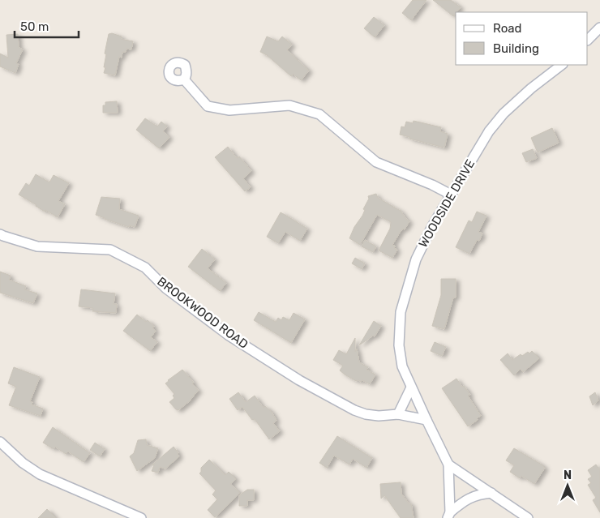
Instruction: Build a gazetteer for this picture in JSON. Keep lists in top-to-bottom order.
{
  "streets": {
    "street": ["WOODSIDE DRIVE", "BROOKWOOD ROAD"]
  },
  "crossings": [
    ["WOODSIDE DRIVE", "BROOKWOOD ROAD"]
  ],
  "legend": ["Road", "Building"],
  "scale_bar": "50 m",
  "north": "top"
}
